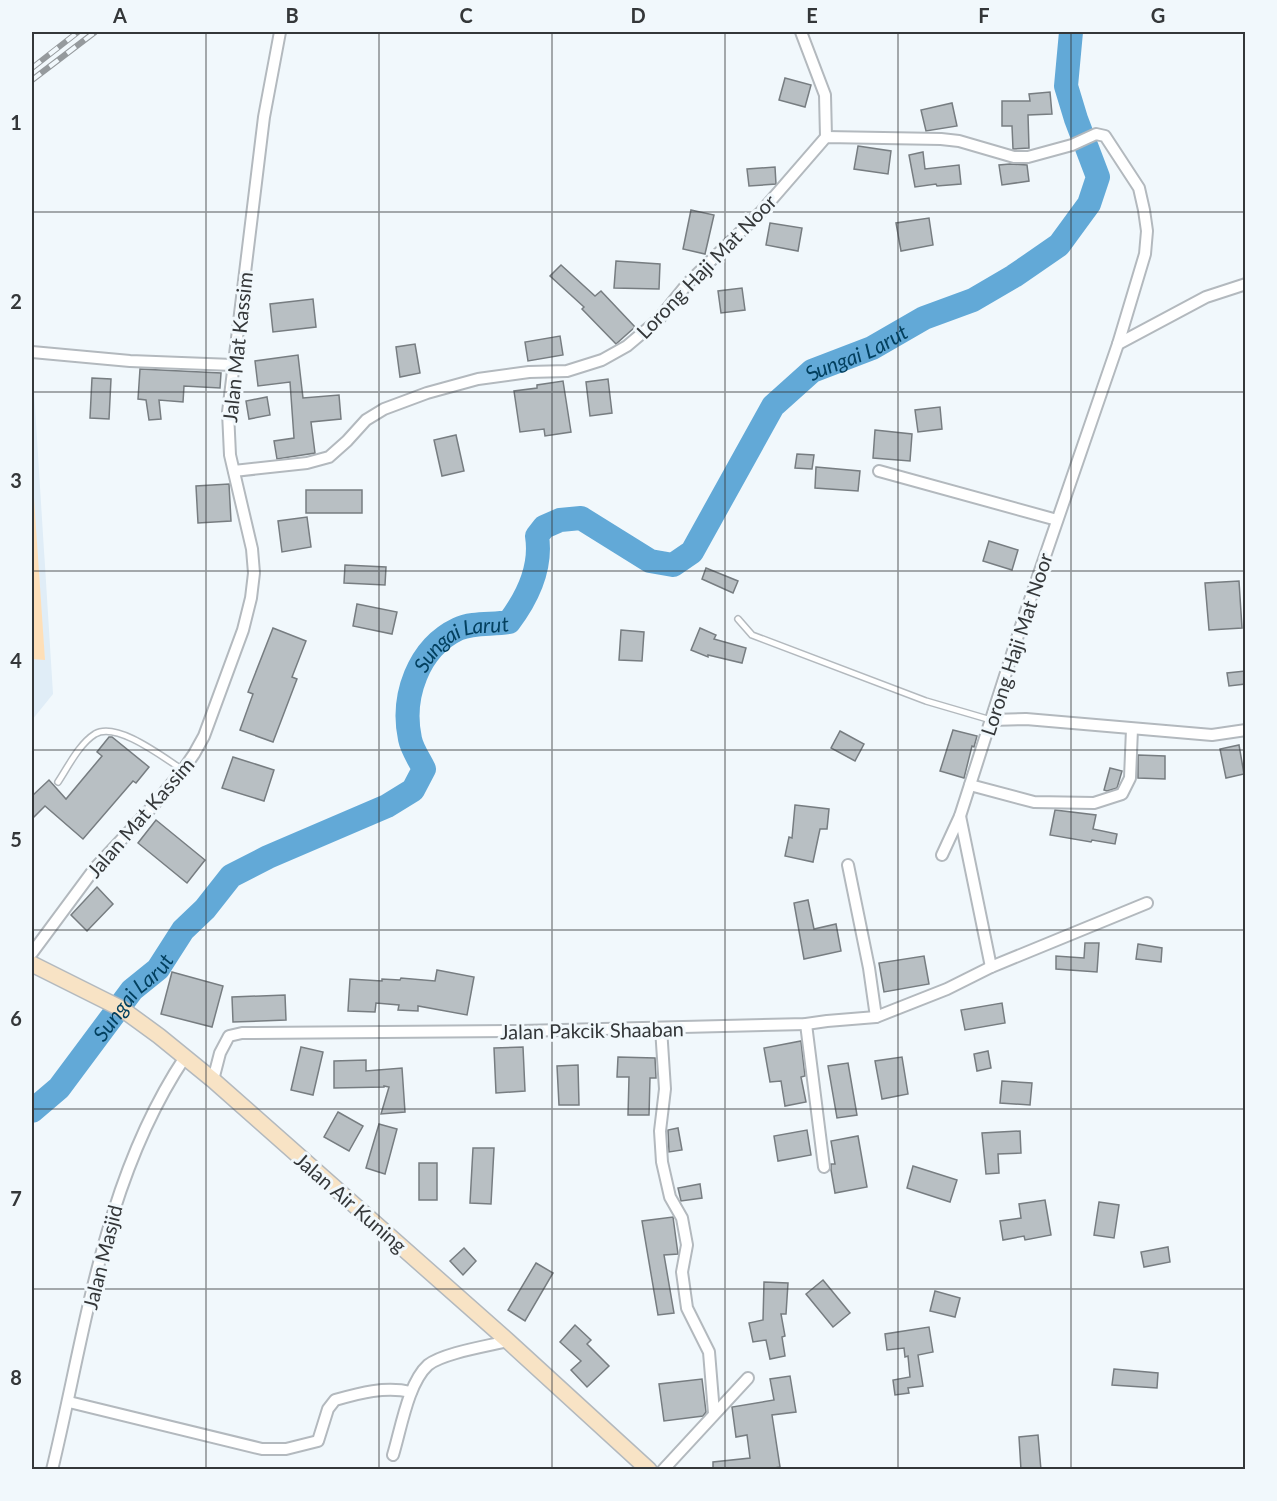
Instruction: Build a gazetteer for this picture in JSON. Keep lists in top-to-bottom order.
{
  "streets": {
    "main road": ["Jalan Air Kuning"],
    "street": [
      "Lorong Haji Mat Noor",
      "Jalan Mat Kassim",
      "Jalan Pakcik Shaaban",
      "Jalan Masjid"
    ]
  },
  "crossings": [
    ["Lorong Haji Mat Noor", "Jalan Mat Kassim"],
    ["Jalan Pakcik Shaaban", "Jalan Air Kuning"],
    ["Jalan Air Kuning", "Jalan Masjid"]
  ],
  "water": ["Sungai Larut"],
  "grid": {
    "columns": [
      "A",
      "B",
      "C",
      "D",
      "E",
      "F",
      "G"
    ],
    "rows": [
      "1",
      "2",
      "3",
      "4",
      "5",
      "6",
      "7",
      "8"
    ]
  }
}
